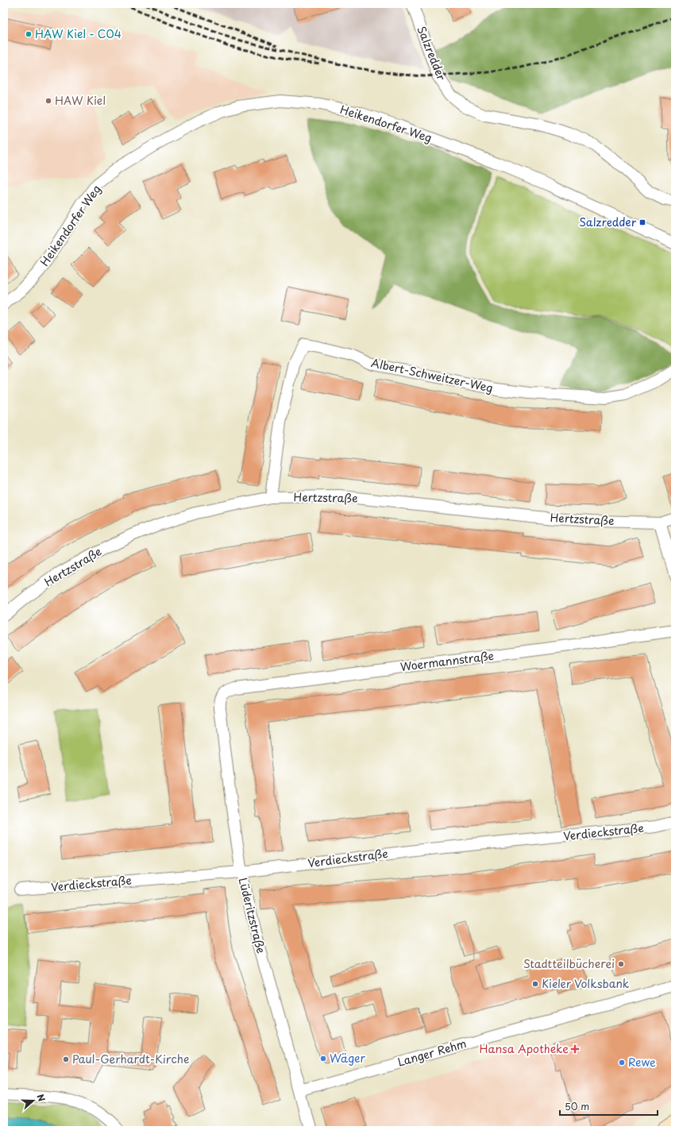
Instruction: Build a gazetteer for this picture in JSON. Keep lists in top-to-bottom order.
{
  "streets": {
    "street": [
      "Salzredder",
      "Heikendorfer Weg",
      "Albert-Schweitzer-Weg",
      "Hertzstraße",
      "Woermannstraße",
      "Verdieckstraße",
      "Lüderitzstraße",
      "Langer Rehm"
    ]
  },
  "crossings": [
    ["Albert-Schweitzer-Weg", "Hertzstraße"],
    ["Woermannstraße", "Lüderitzstraße"],
    ["Verdieckstraße", "Lüderitzstraße"],
    ["Lüderitzstraße", "Langer Rehm"]
  ],
  "places": {
    "other": [
      "HAW Kiel - C04",
      "HAW Kiel",
      "Stadtteilbücherei",
      "Kieler Volksbank",
      "Wäger",
      "Paul-Gerhardt-Kirche",
      "Rewe"
    ],
    "transit": ["Salzredder"],
    "health": ["Hansa Apotheke"]
  },
  "scale_bar": "50 m",
  "north": "right"
}
